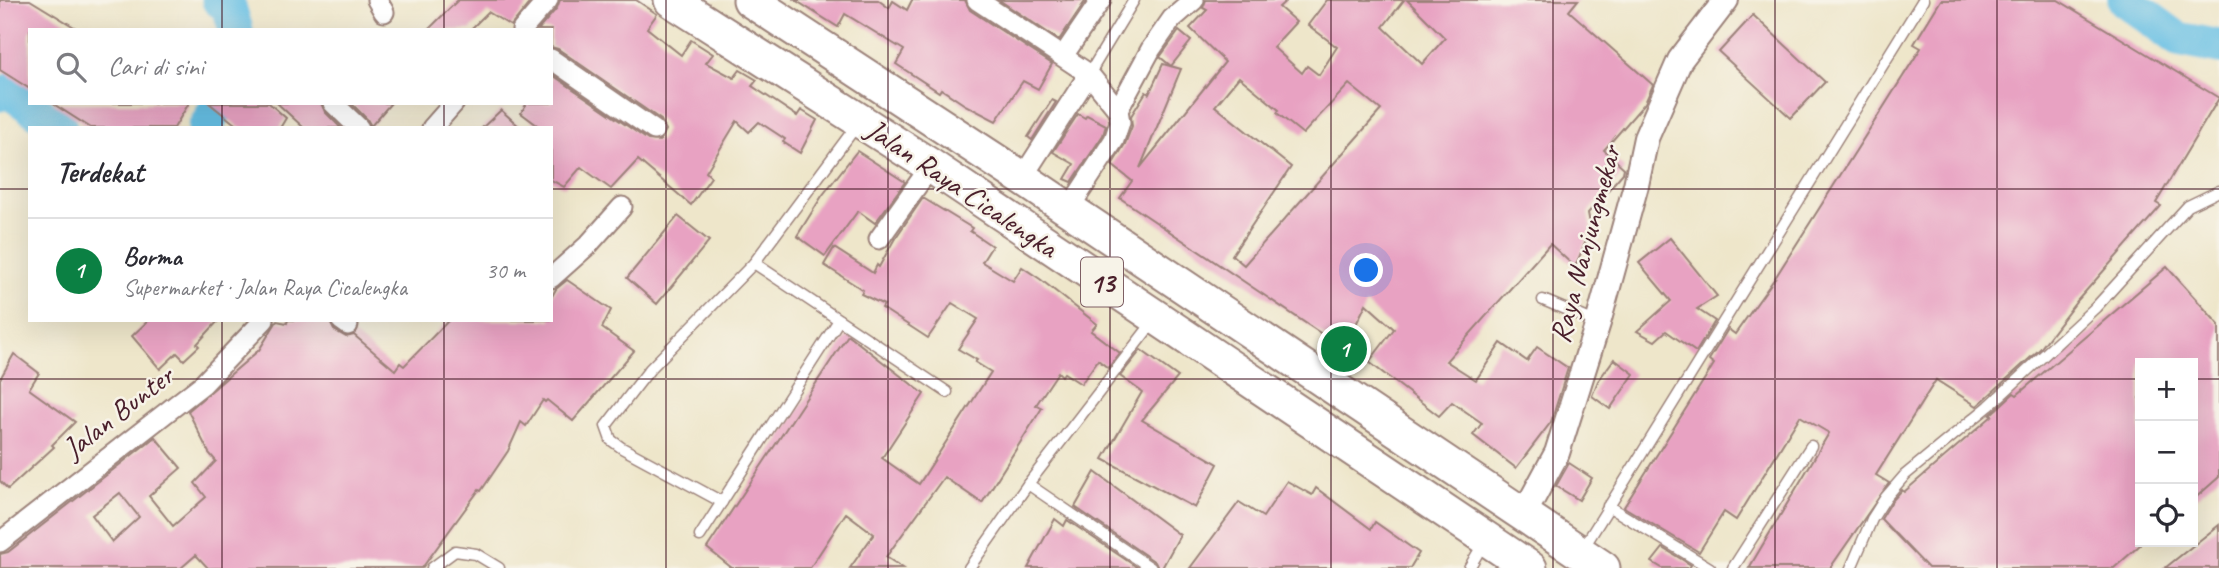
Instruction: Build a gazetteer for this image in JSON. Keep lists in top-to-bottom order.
{
  "streets": {
    "highway": ["Jalan Raya Cicalengka", "13"],
    "street": ["Raya Nanjungmekar", "Jalan Bunter"]
  },
  "crossings": [
    ["Jalan Raya Cicalengka", "Raya Nanjungmekar"]
  ],
  "page": {
    "search": "Cari di sini",
    "heading": "Terdekat",
    "list": [
      {
        "mark": "1",
        "name": "Borma",
        "note": "Supermarket · Jalan Raya Cicalengka",
        "value": "30 m"
      }
    ],
    "pins": "1",
    "map_buttons": ["+", "−"]
  }
}
